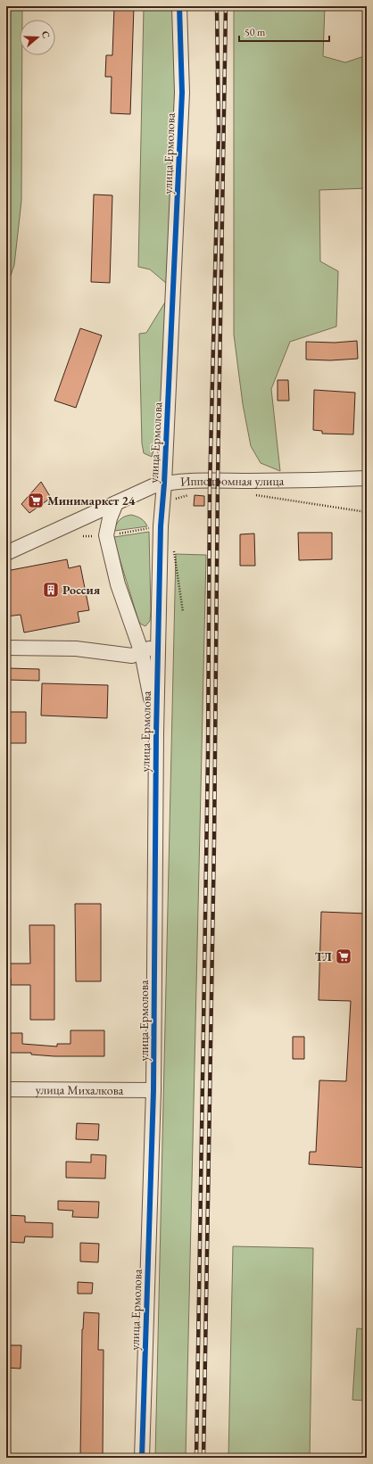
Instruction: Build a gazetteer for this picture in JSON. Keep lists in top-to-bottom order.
{
  "streets": {
    "street": ["улица Ермолова", "Ипподромная улица", "улица Михалкова"]
  },
  "crossings": [
    ["улица Ермолова", "Ипподромная улица"],
    ["улица Ермолова", "улица Михалкова"]
  ],
  "places": {
    "supermarket": ["Минимаркет 24", "ТЛ"],
    "building": ["Россия"]
  },
  "scale_bar": "50 m",
  "north": "right"
}
